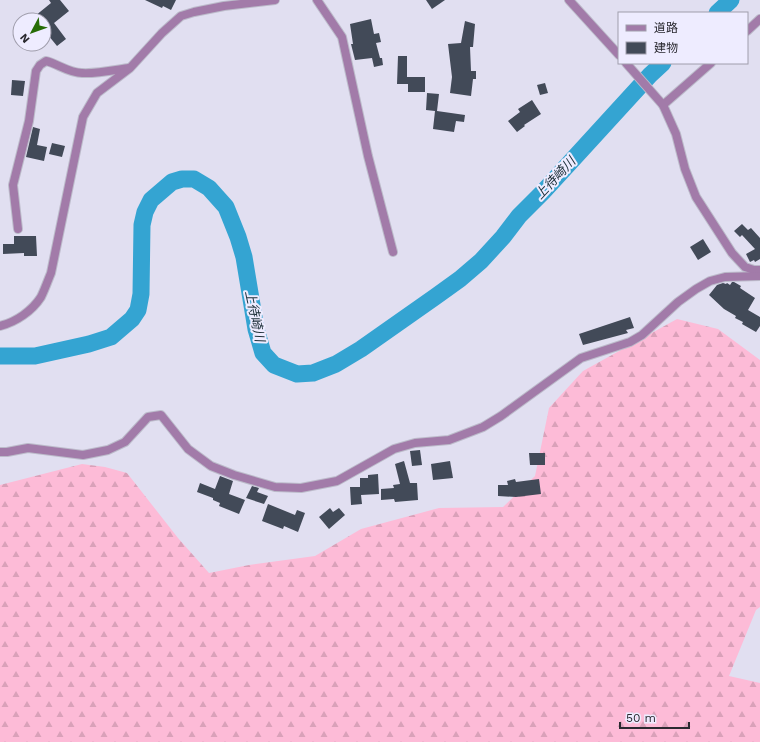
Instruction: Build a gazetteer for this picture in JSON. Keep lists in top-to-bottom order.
{
  "water": ["上待崎川"],
  "legend": ["道路", "建物"],
  "scale_bar": "50 m",
  "north": "bottom left"
}
